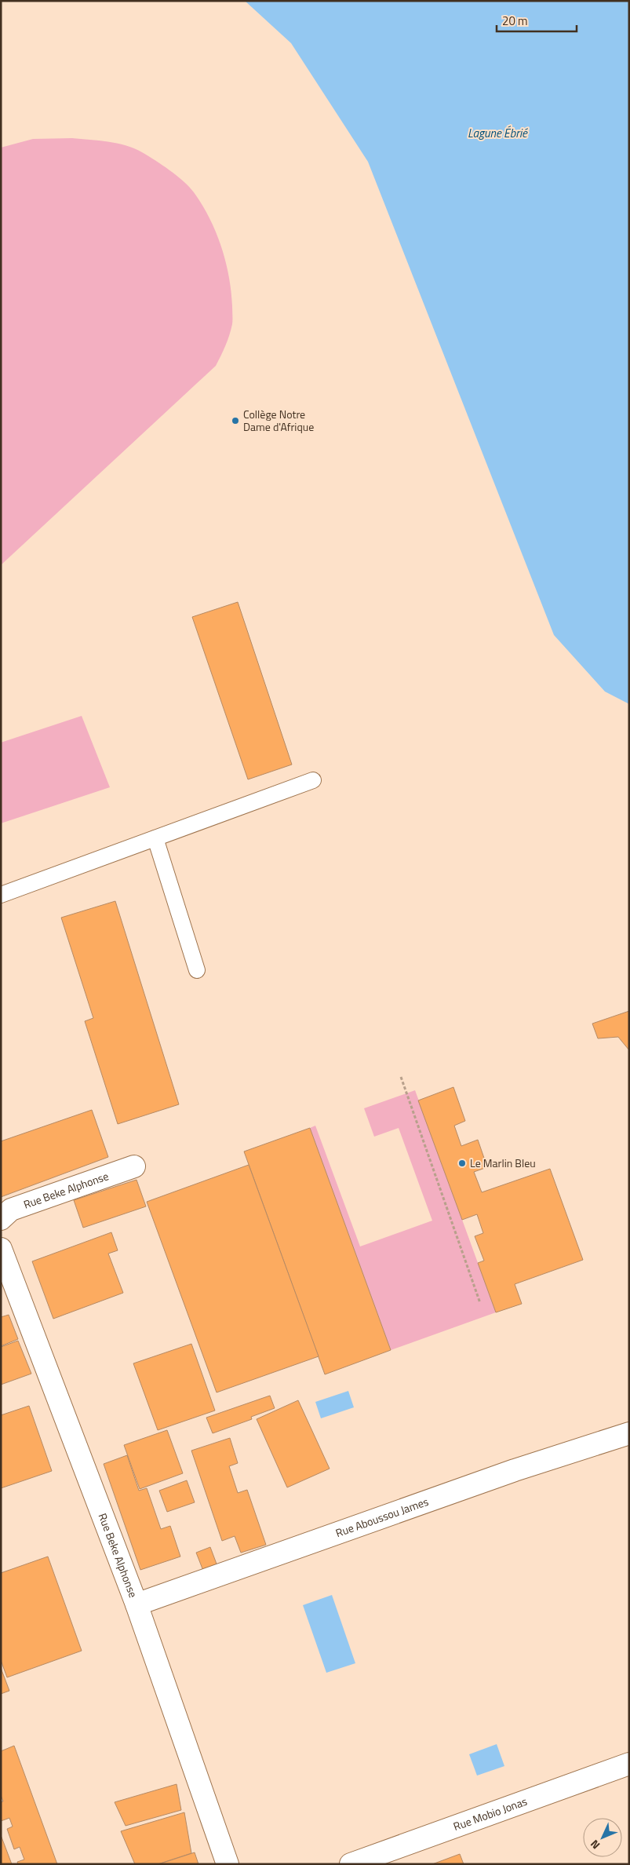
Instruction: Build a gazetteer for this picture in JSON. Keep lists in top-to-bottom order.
{
  "streets": {
    "street": ["Rue Beke Alphonse", "Rue Aboussou James", "Rue Mobio Jonas"]
  },
  "crossings": [
    ["Rue Beke Alphonse", "Rue Aboussou James"]
  ],
  "water": ["Lagune Ébrié"],
  "places": ["Collège Notre Dame d'Afrique", "Le Marlin Bleu"],
  "scale_bar": "20 m",
  "north": "bottom left"
}
